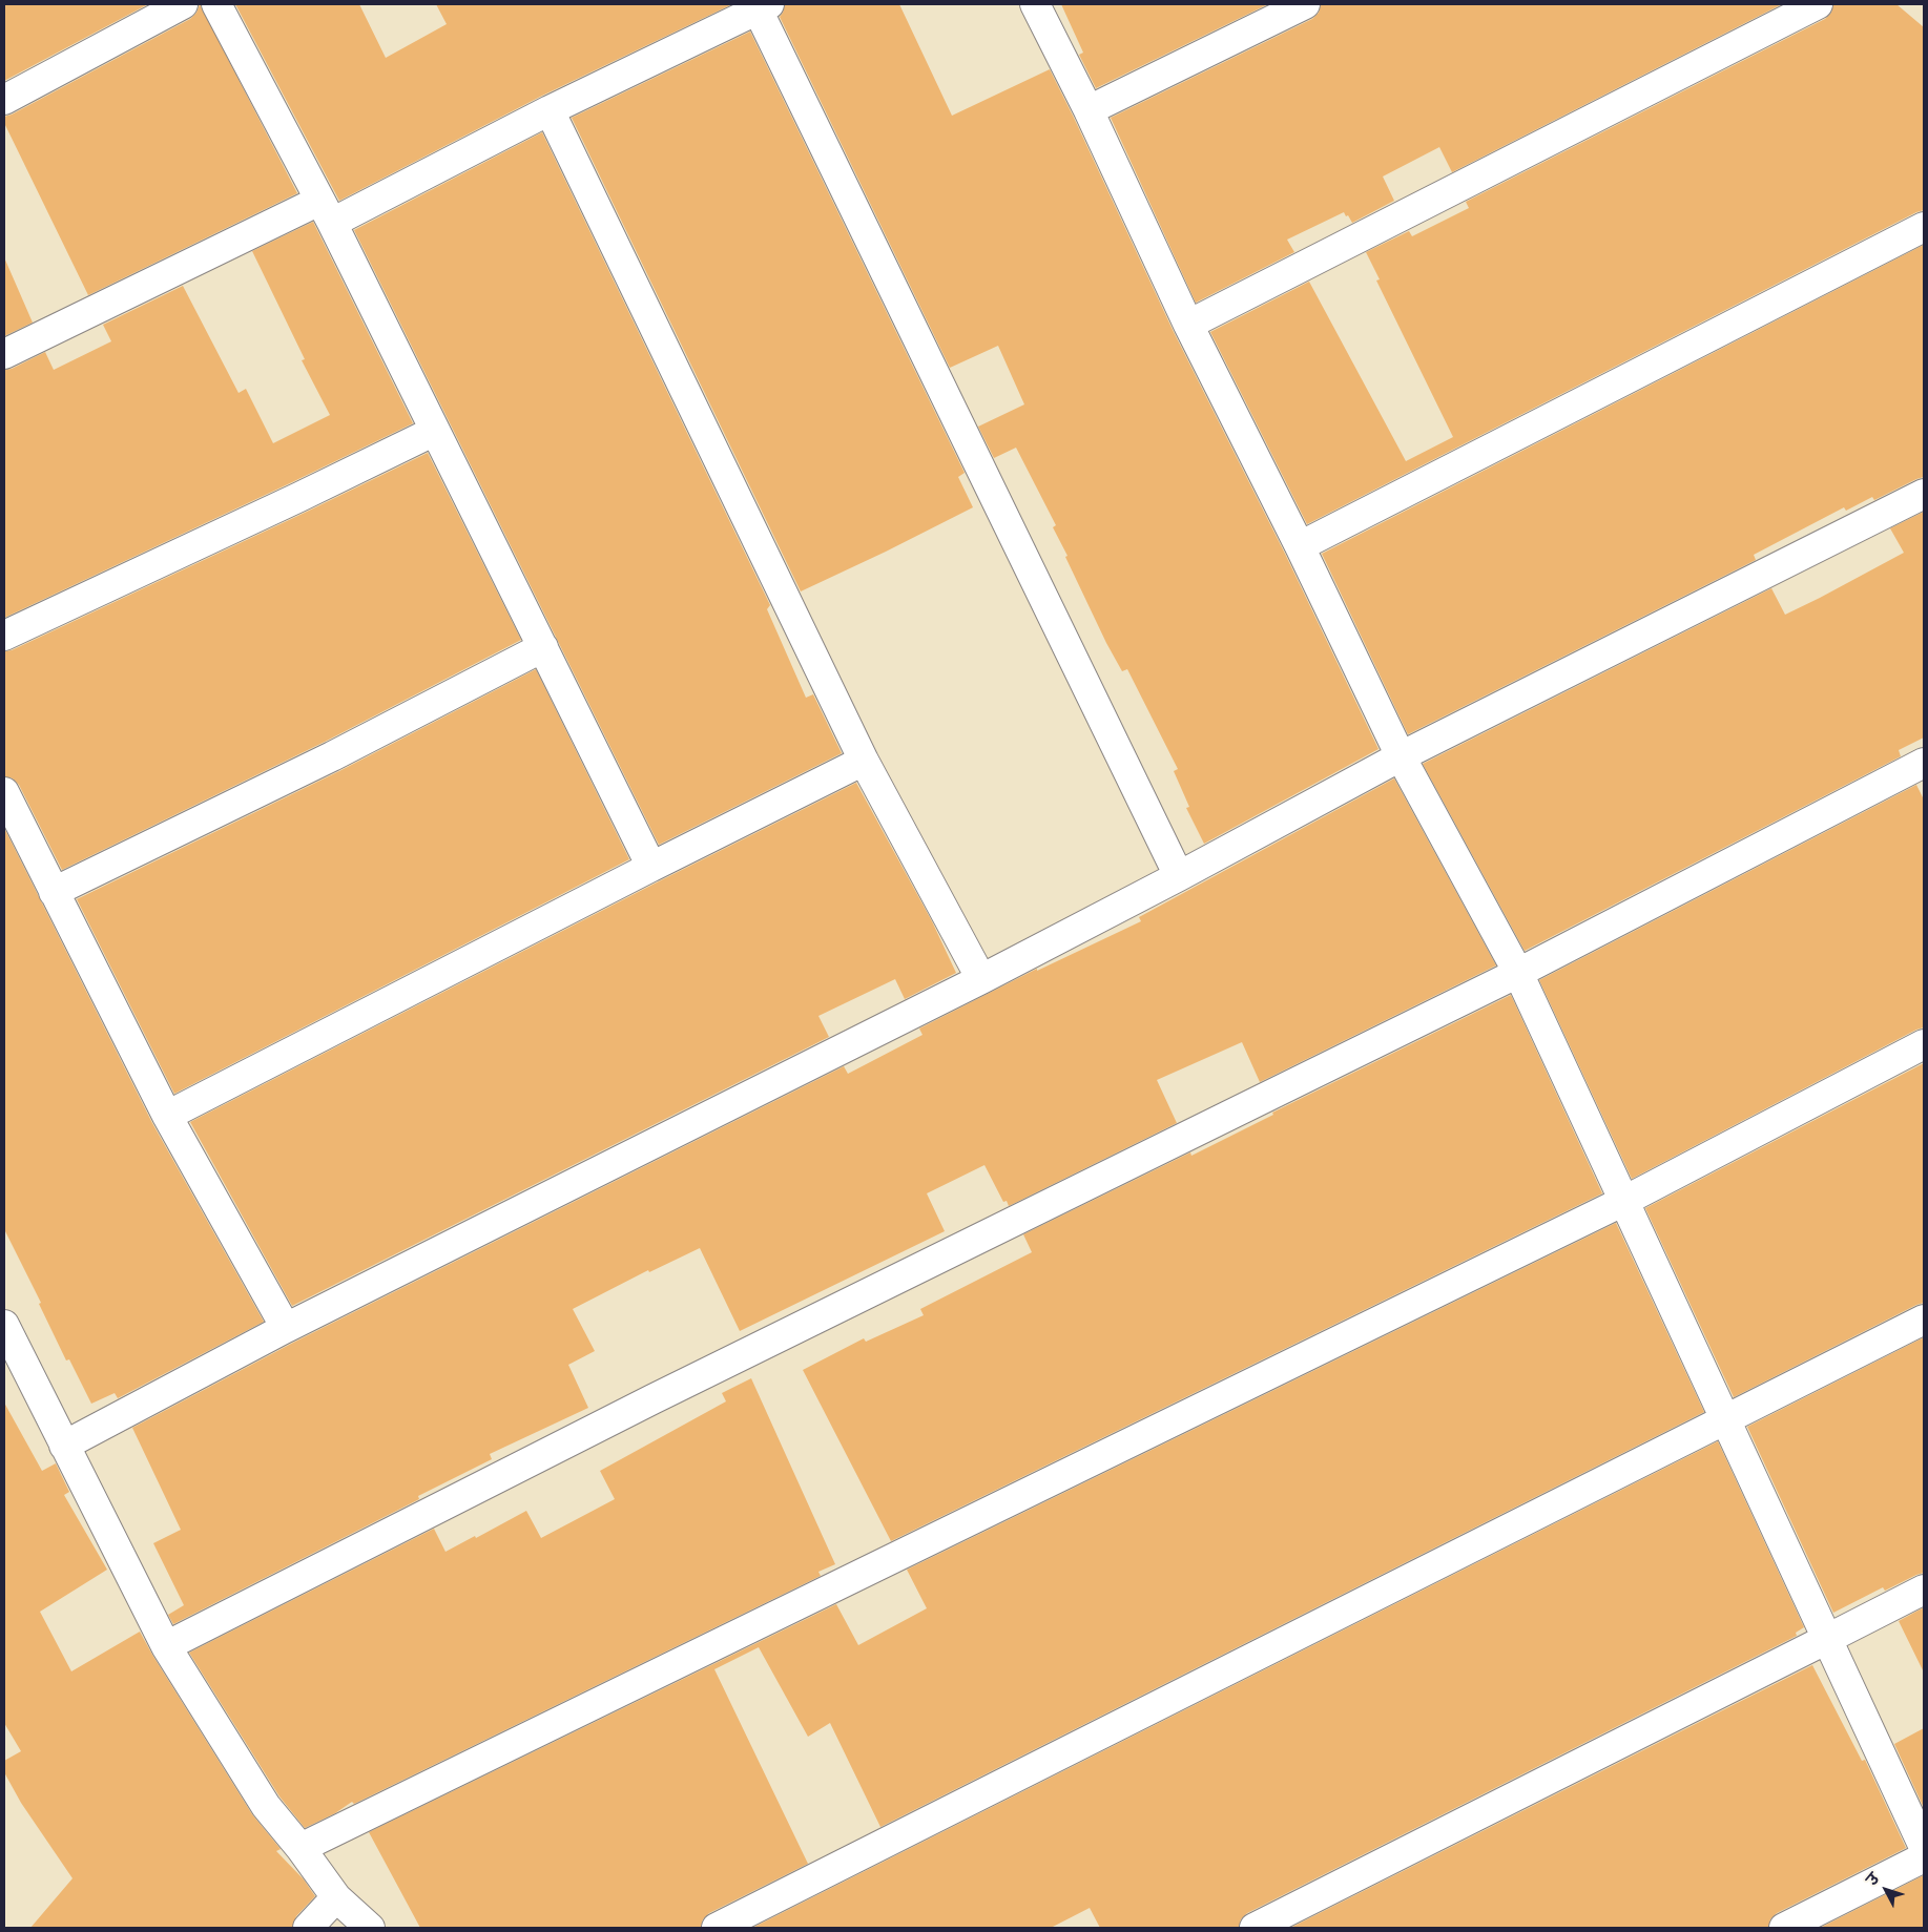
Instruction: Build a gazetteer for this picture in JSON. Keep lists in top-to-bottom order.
{
  "north": "top left"
}
